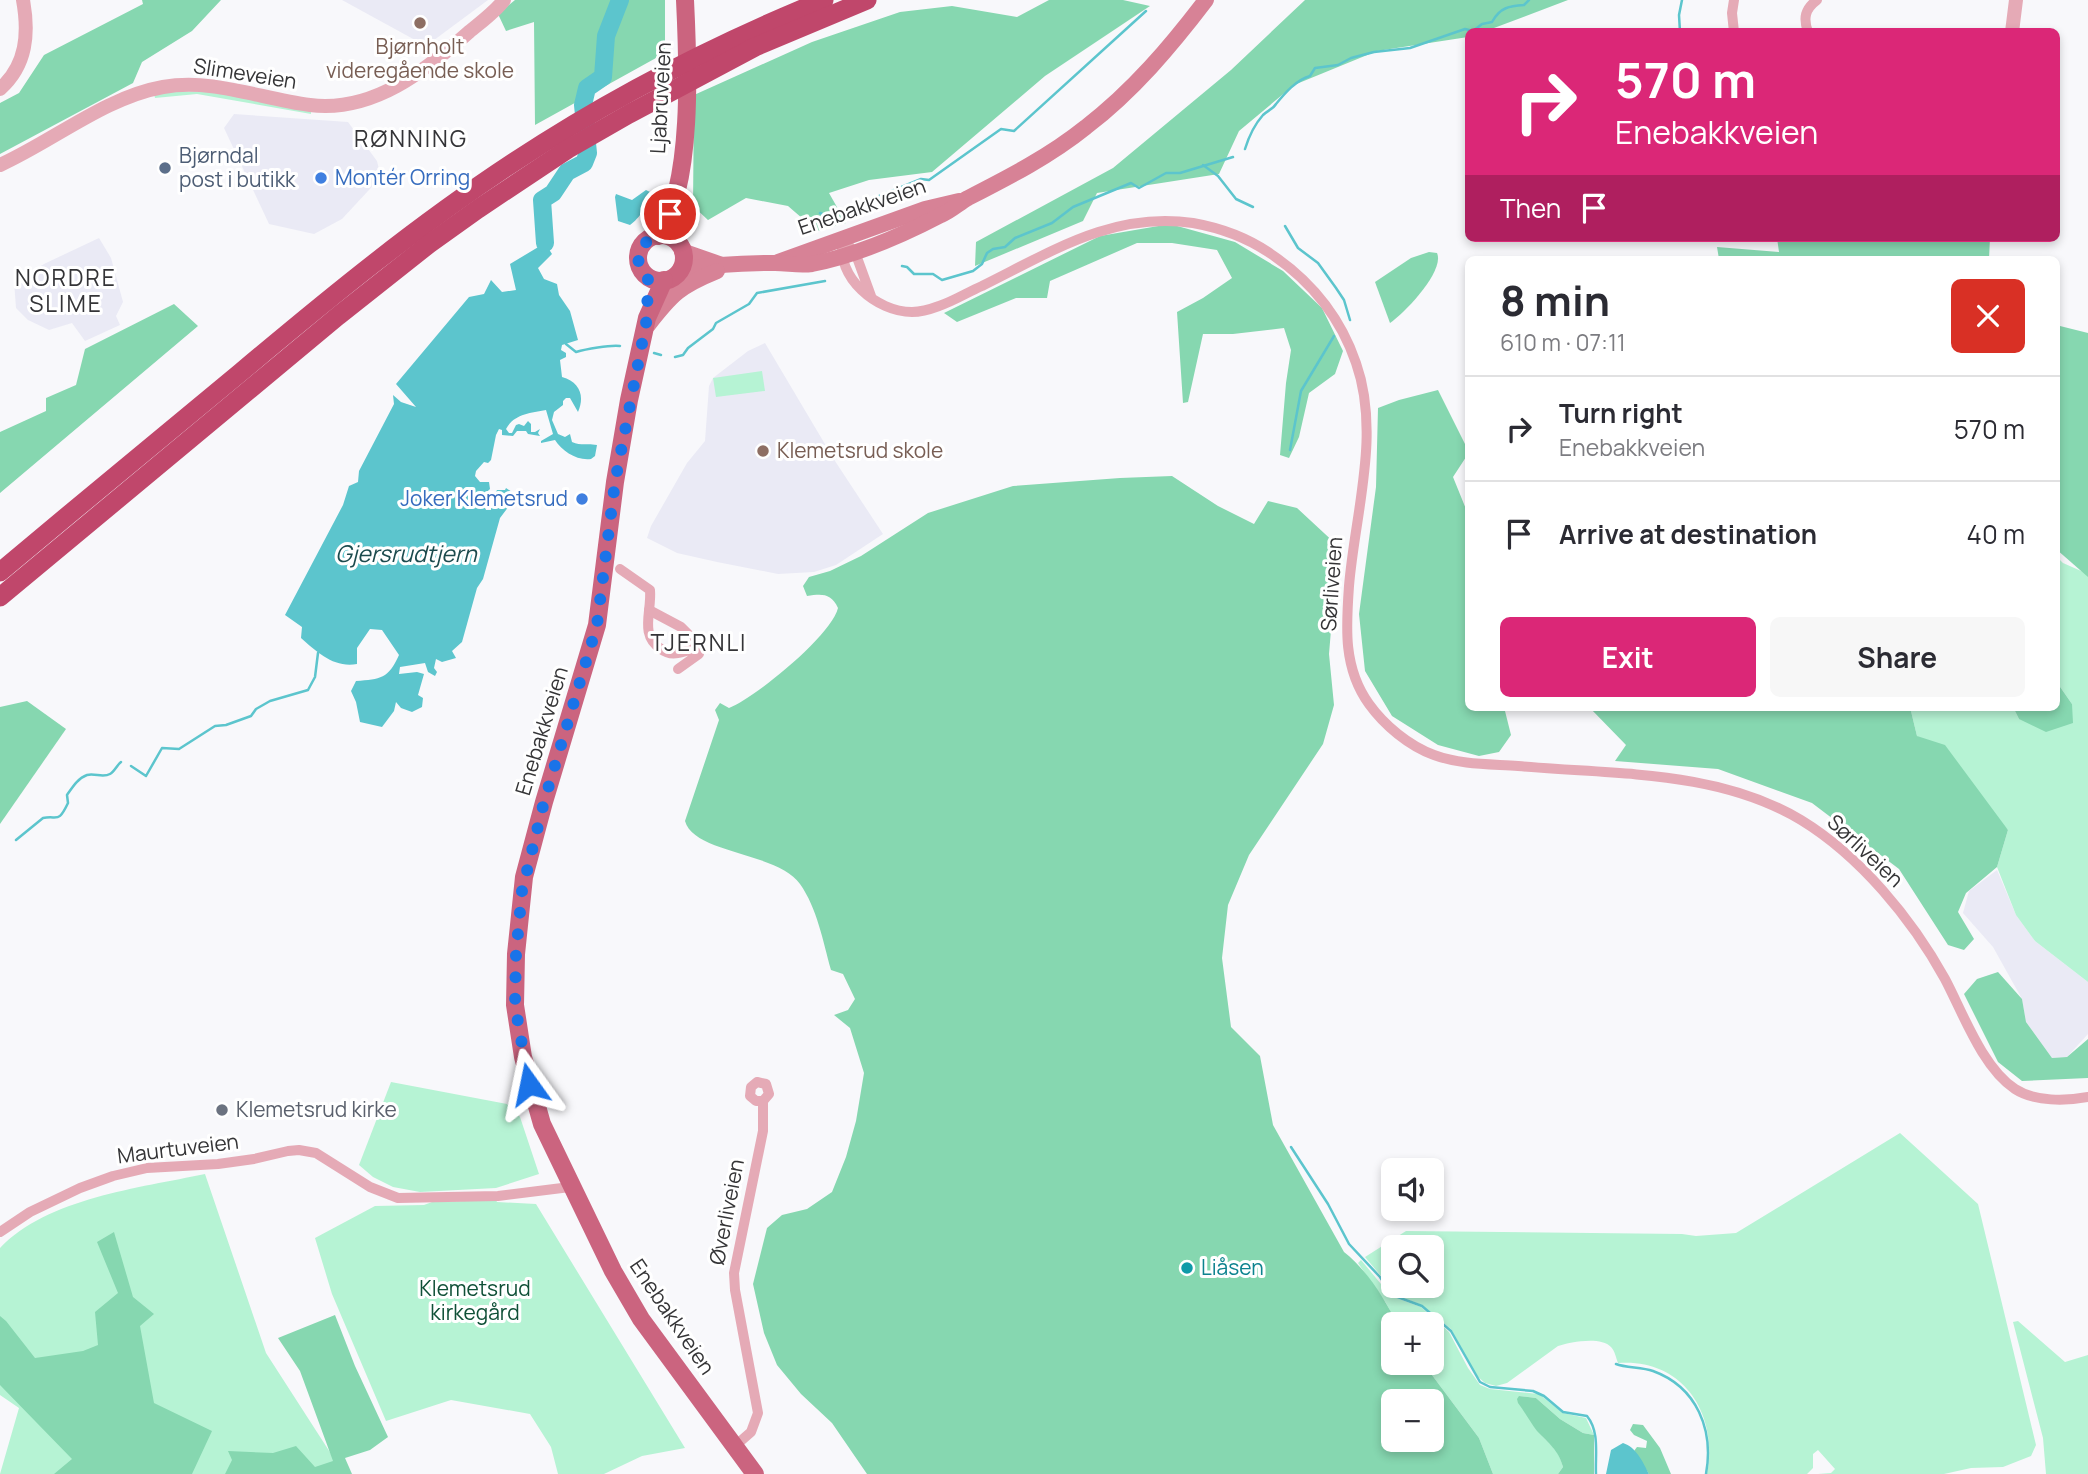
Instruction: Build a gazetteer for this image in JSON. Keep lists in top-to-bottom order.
{
  "streets": {
    "main road": ["Ljabruveien", "Enebakkveien"],
    "street": [
      "Slimeveien",
      "Sørliveien",
      "Maurtuveien",
      "Øverliveien"
    ]
  },
  "crossings": [
    ["Ljabruveien", "Enebakkveien"],
    ["Enebakkveien", "Sørliveien"],
    ["Enebakkveien", "Maurtuveien"],
    ["Enebakkveien", "Øverliveien"]
  ],
  "districts": ["RØNNING", "NORDRE SLIME", "TJERNLI"],
  "water": ["Gjersrudtjern"],
  "parks": ["Klemetsrud kirkegård"],
  "places": [
    "Bjørnholt videregående skole",
    "Bjørndal post i butikk",
    "Montér Orring",
    "Klemetsrud skole",
    "Joker Klemetsrud",
    "Klemetsrud kirke",
    "Liåsen"
  ],
  "page": {
    "turn": ["570 m", "Enebakkveien"],
    "then": "Then",
    "heading": ["8 min", "610 m · 07:11"],
    "list": [
      {
        "name": "Turn right",
        "note": "Enebakkveien",
        "value": "570 m"
      },
      {
        "name": "Arrive at destination",
        "value": "40 m"
      }
    ],
    "buttons": ["Exit", "Share"],
    "map_buttons": ["+", "−"]
  }
}
